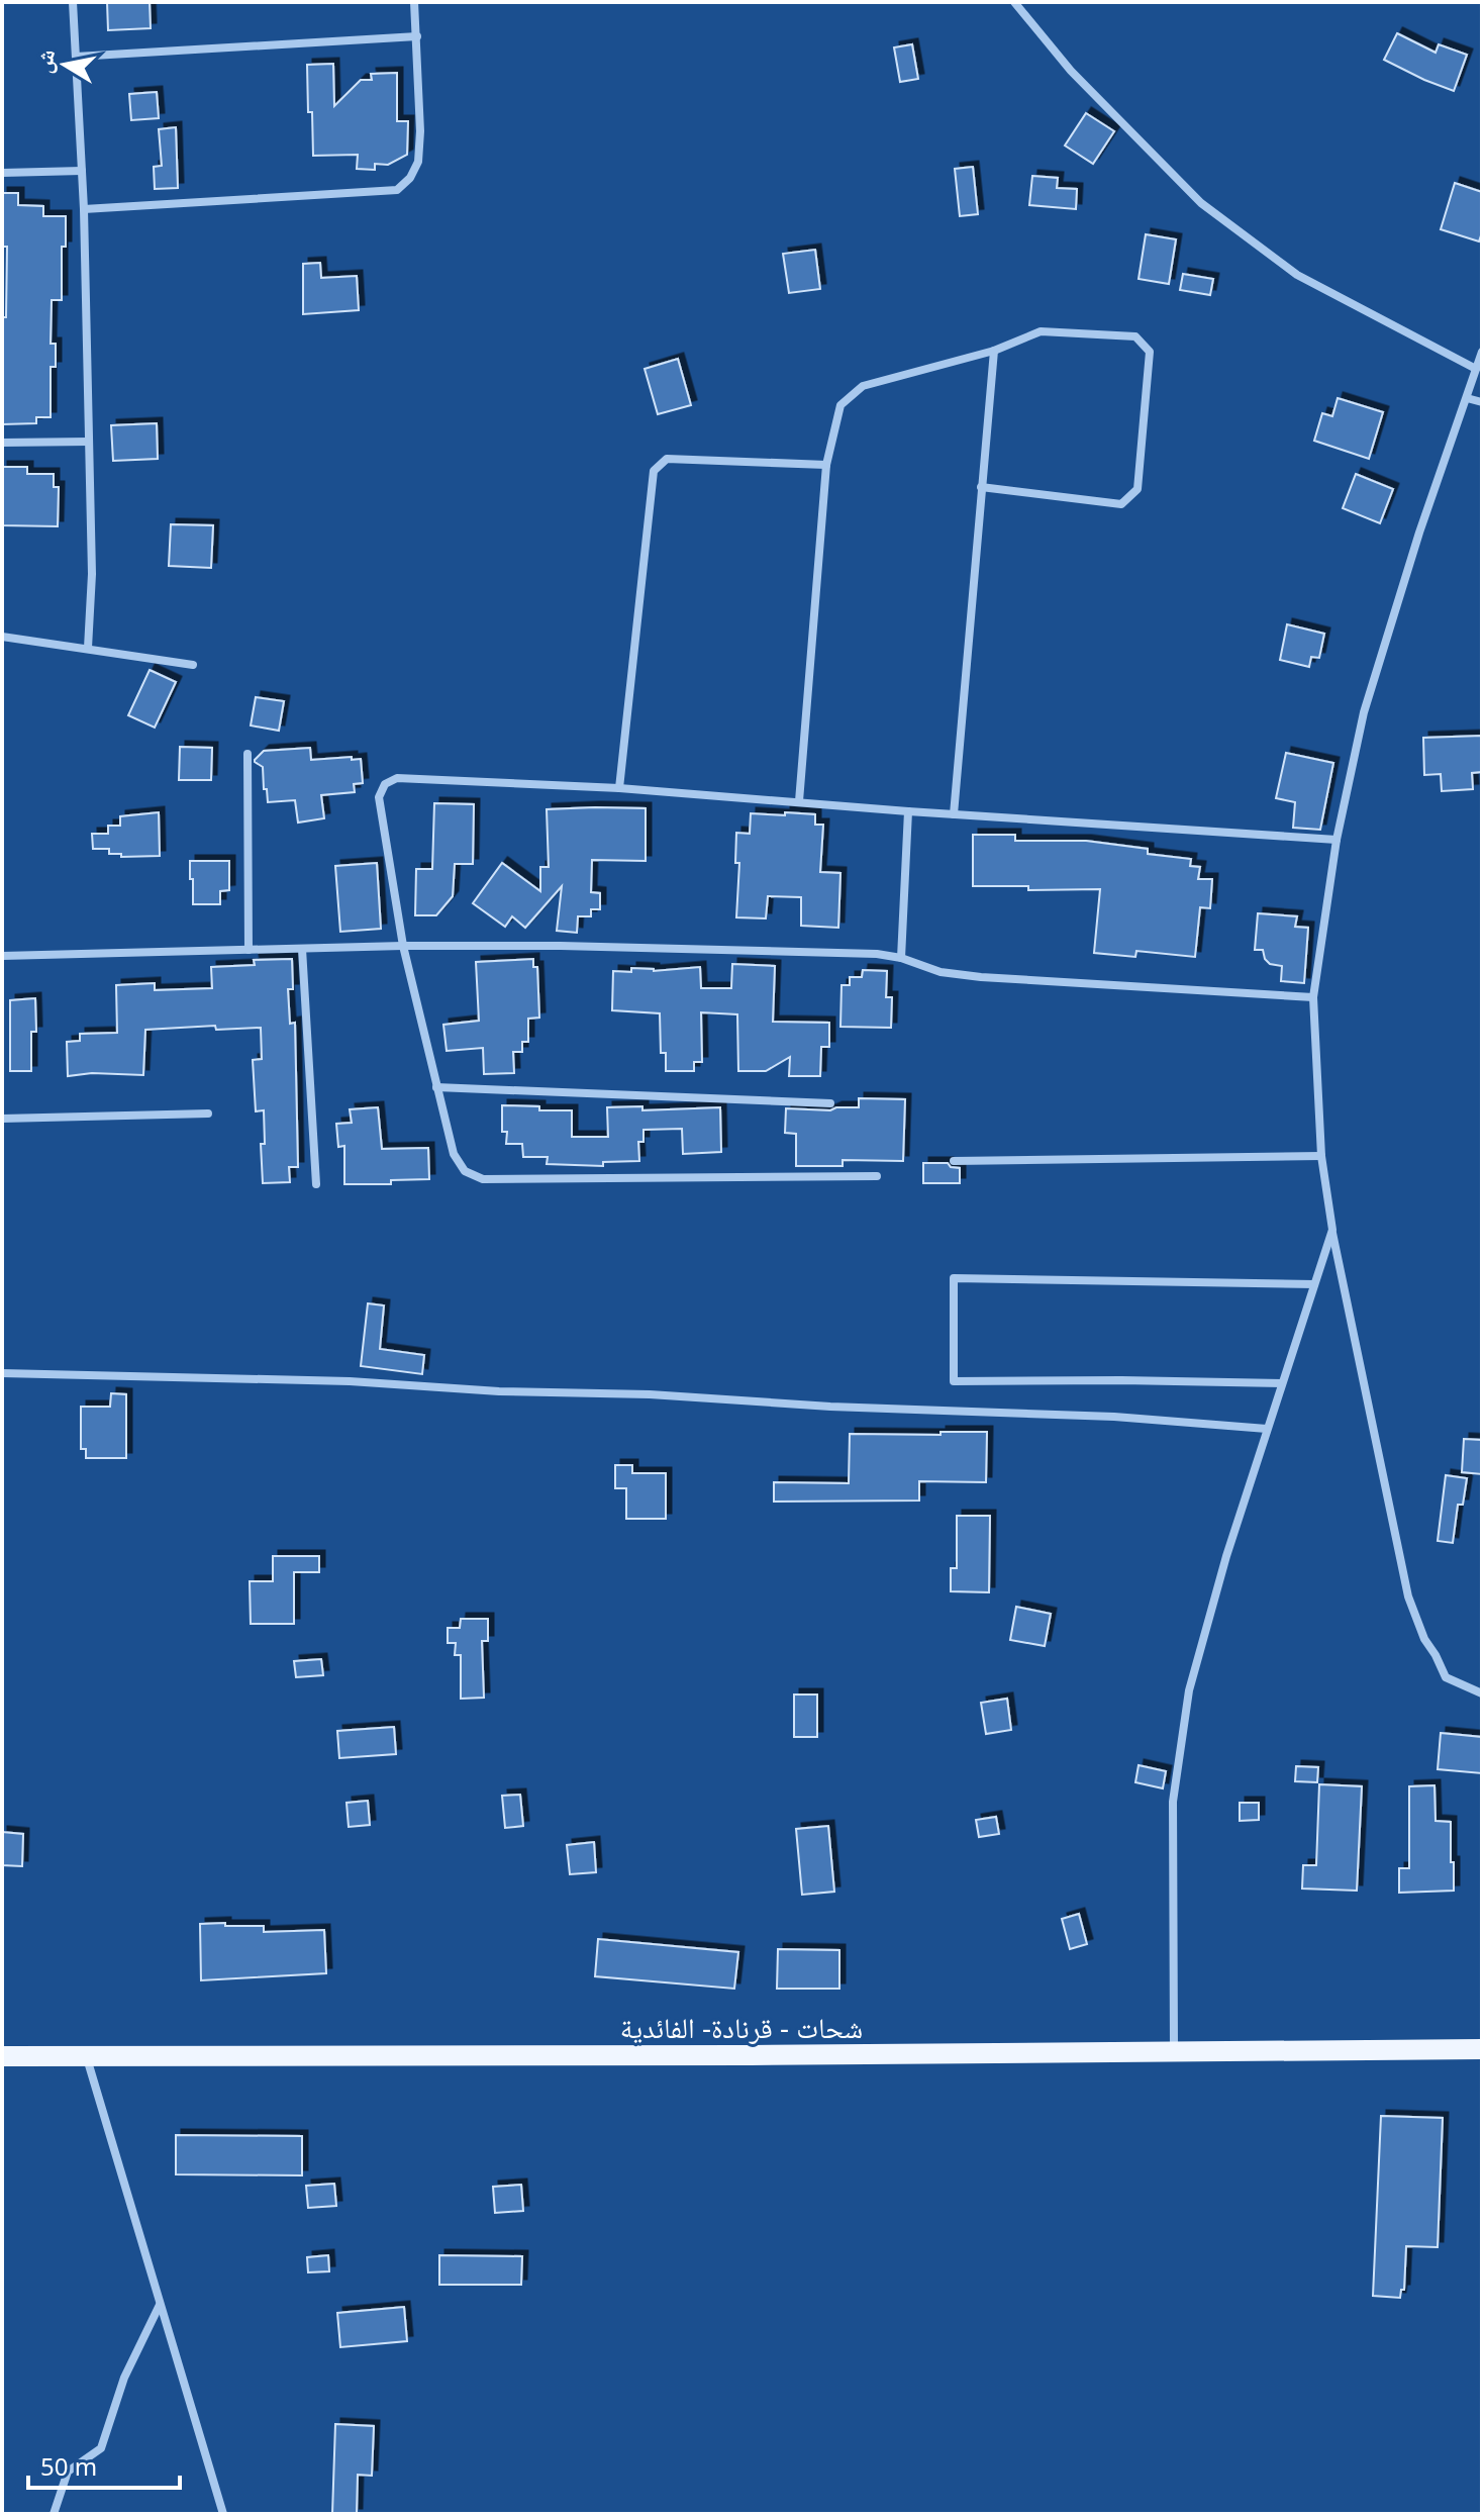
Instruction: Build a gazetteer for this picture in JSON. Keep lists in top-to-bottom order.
{
  "streets": {
    "main road": ["شحات - قرنادة- الفائدية"]
  },
  "scale_bar": "50 m",
  "north": "left"
}
